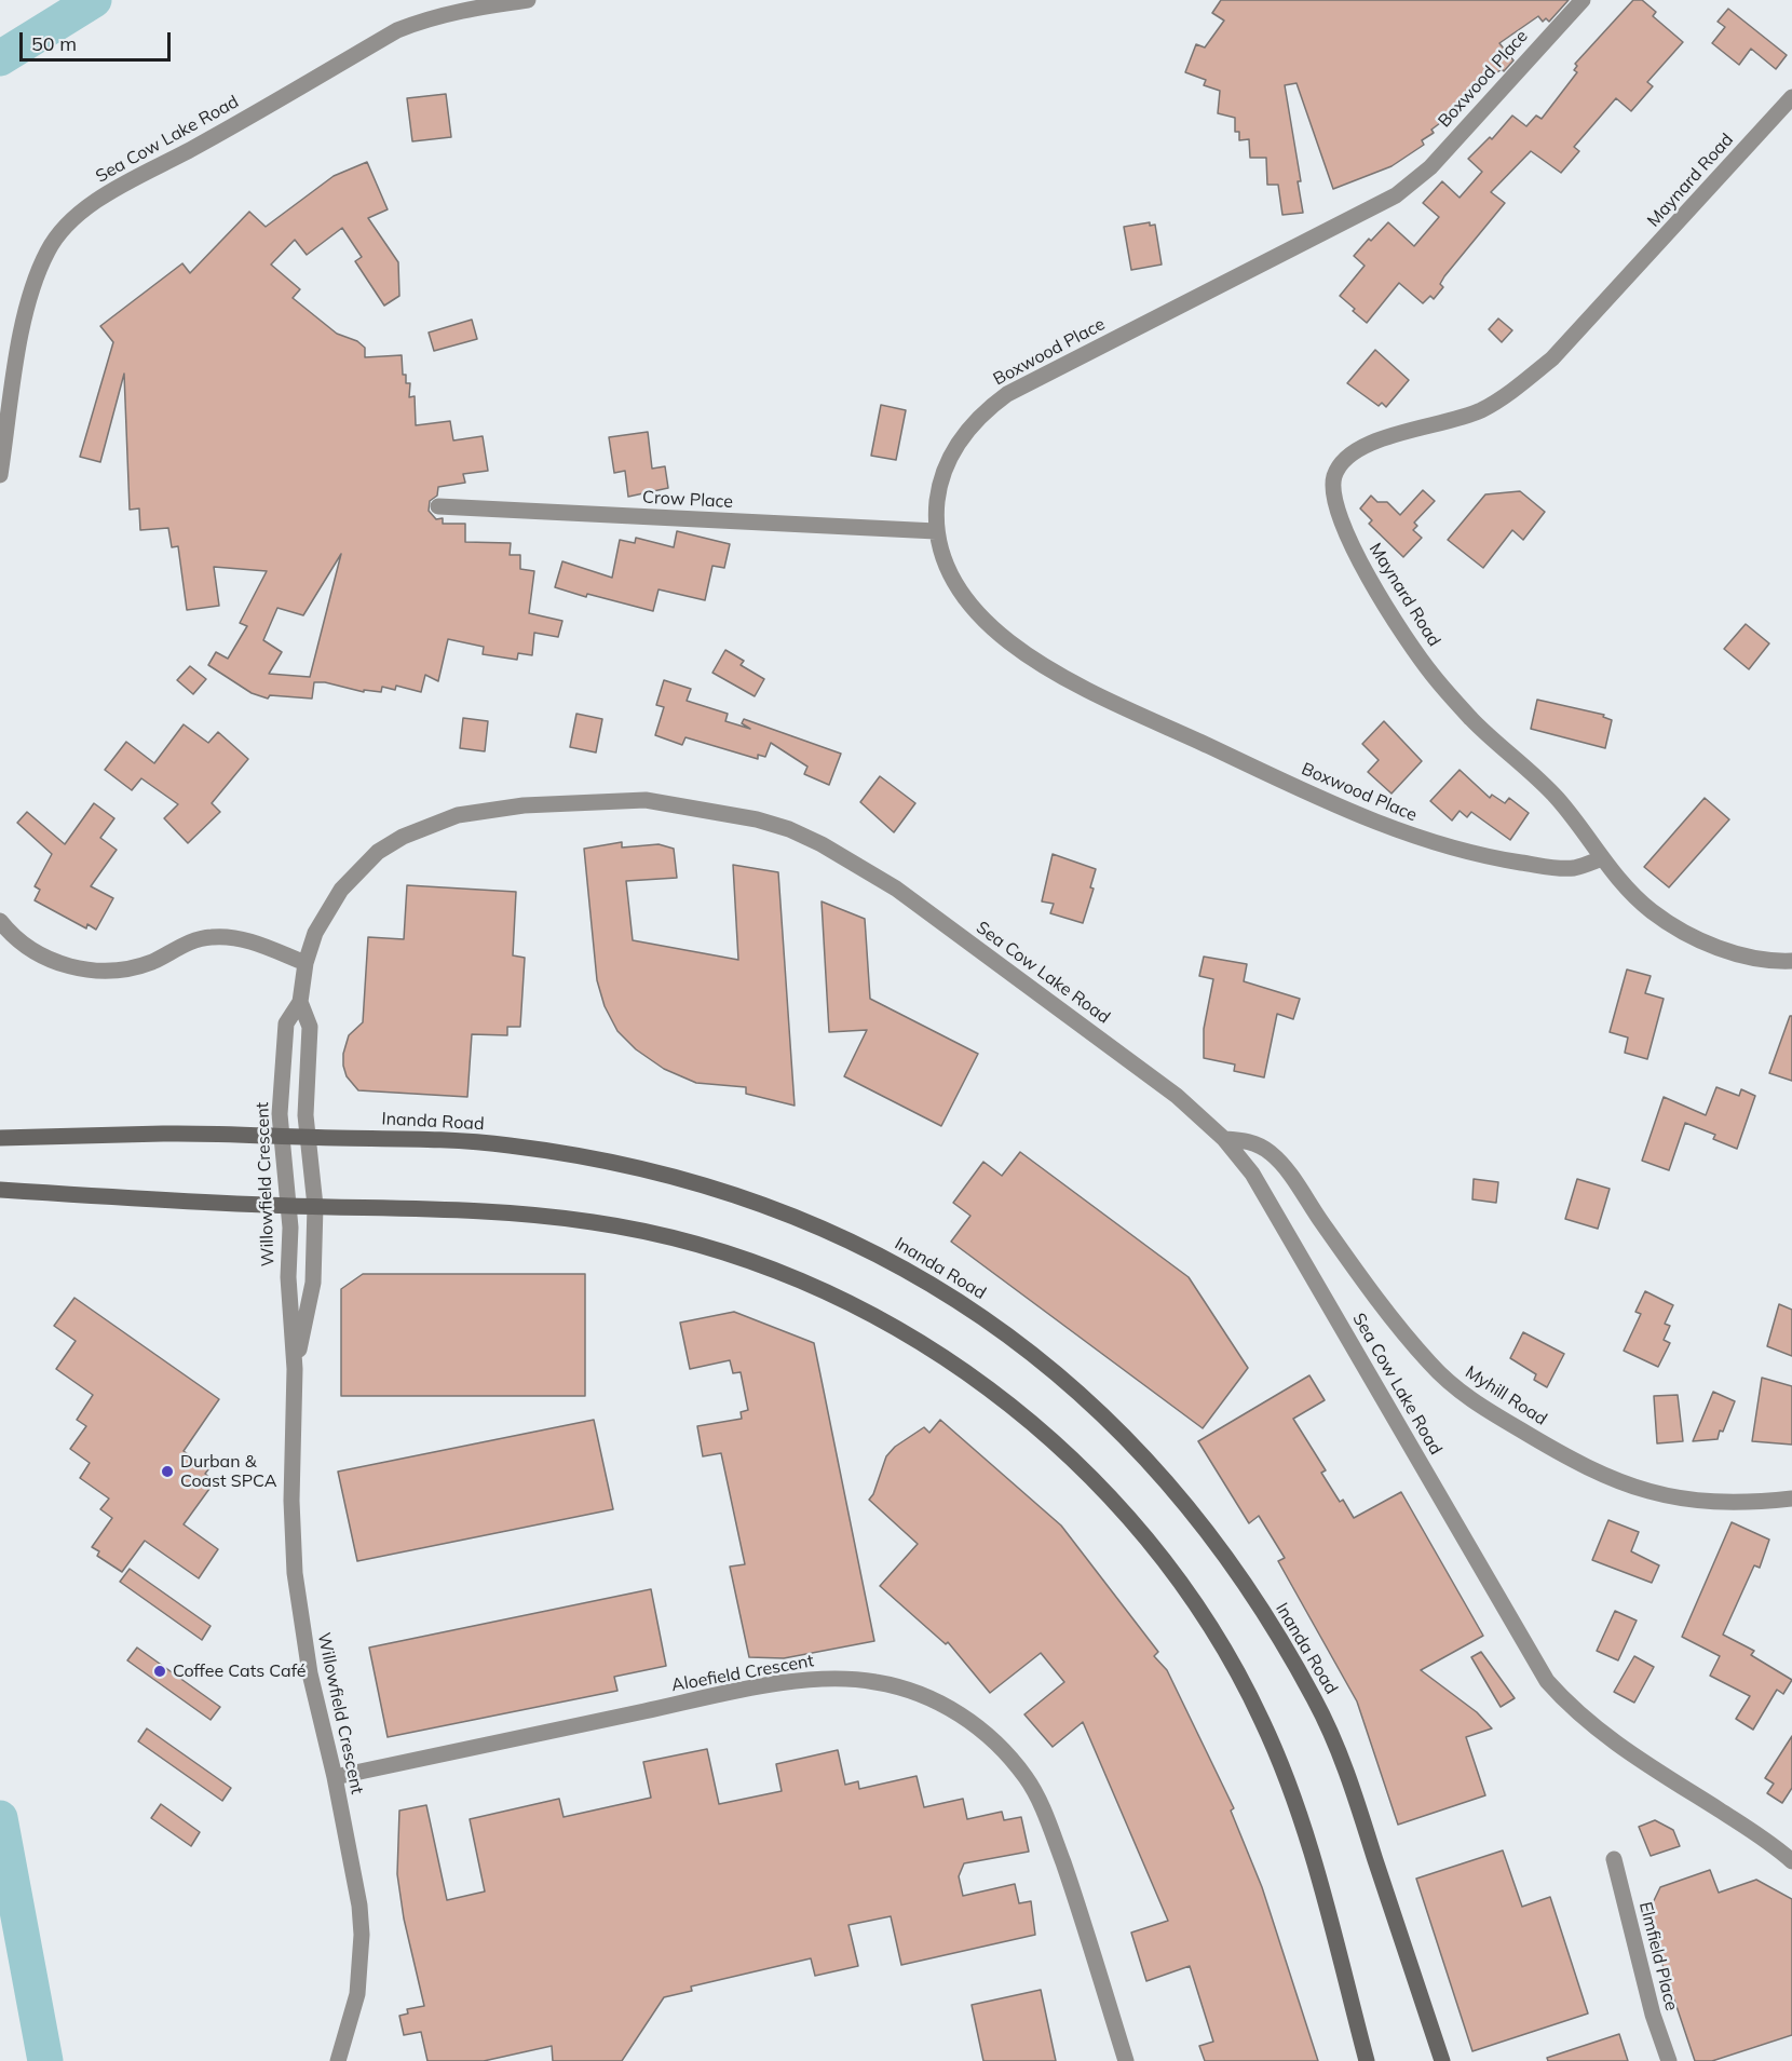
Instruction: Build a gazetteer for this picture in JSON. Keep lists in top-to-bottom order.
{
  "streets": {
    "main road": ["Inanda Road"],
    "street": [
      "Boxwood Place",
      "Sea Cow Lake Road",
      "Maynard Road",
      "Crow Place",
      "Willowfield Crescent",
      "Myhill Road",
      "Aloefield Crescent",
      "Elmfield Place"
    ]
  },
  "crossings": [
    ["Boxwood Place", "Maynard Road"],
    ["Boxwood Place", "Crow Place"],
    ["Sea Cow Lake Road", "Willowfield Crescent"],
    ["Sea Cow Lake Road", "Myhill Road"],
    ["Inanda Road", "Willowfield Crescent"],
    ["Willowfield Crescent", "Aloefield Crescent"]
  ],
  "places": ["Durban & Coast SPCA", "Coffee Cats Café"],
  "scale_bar": "50 m"
}
